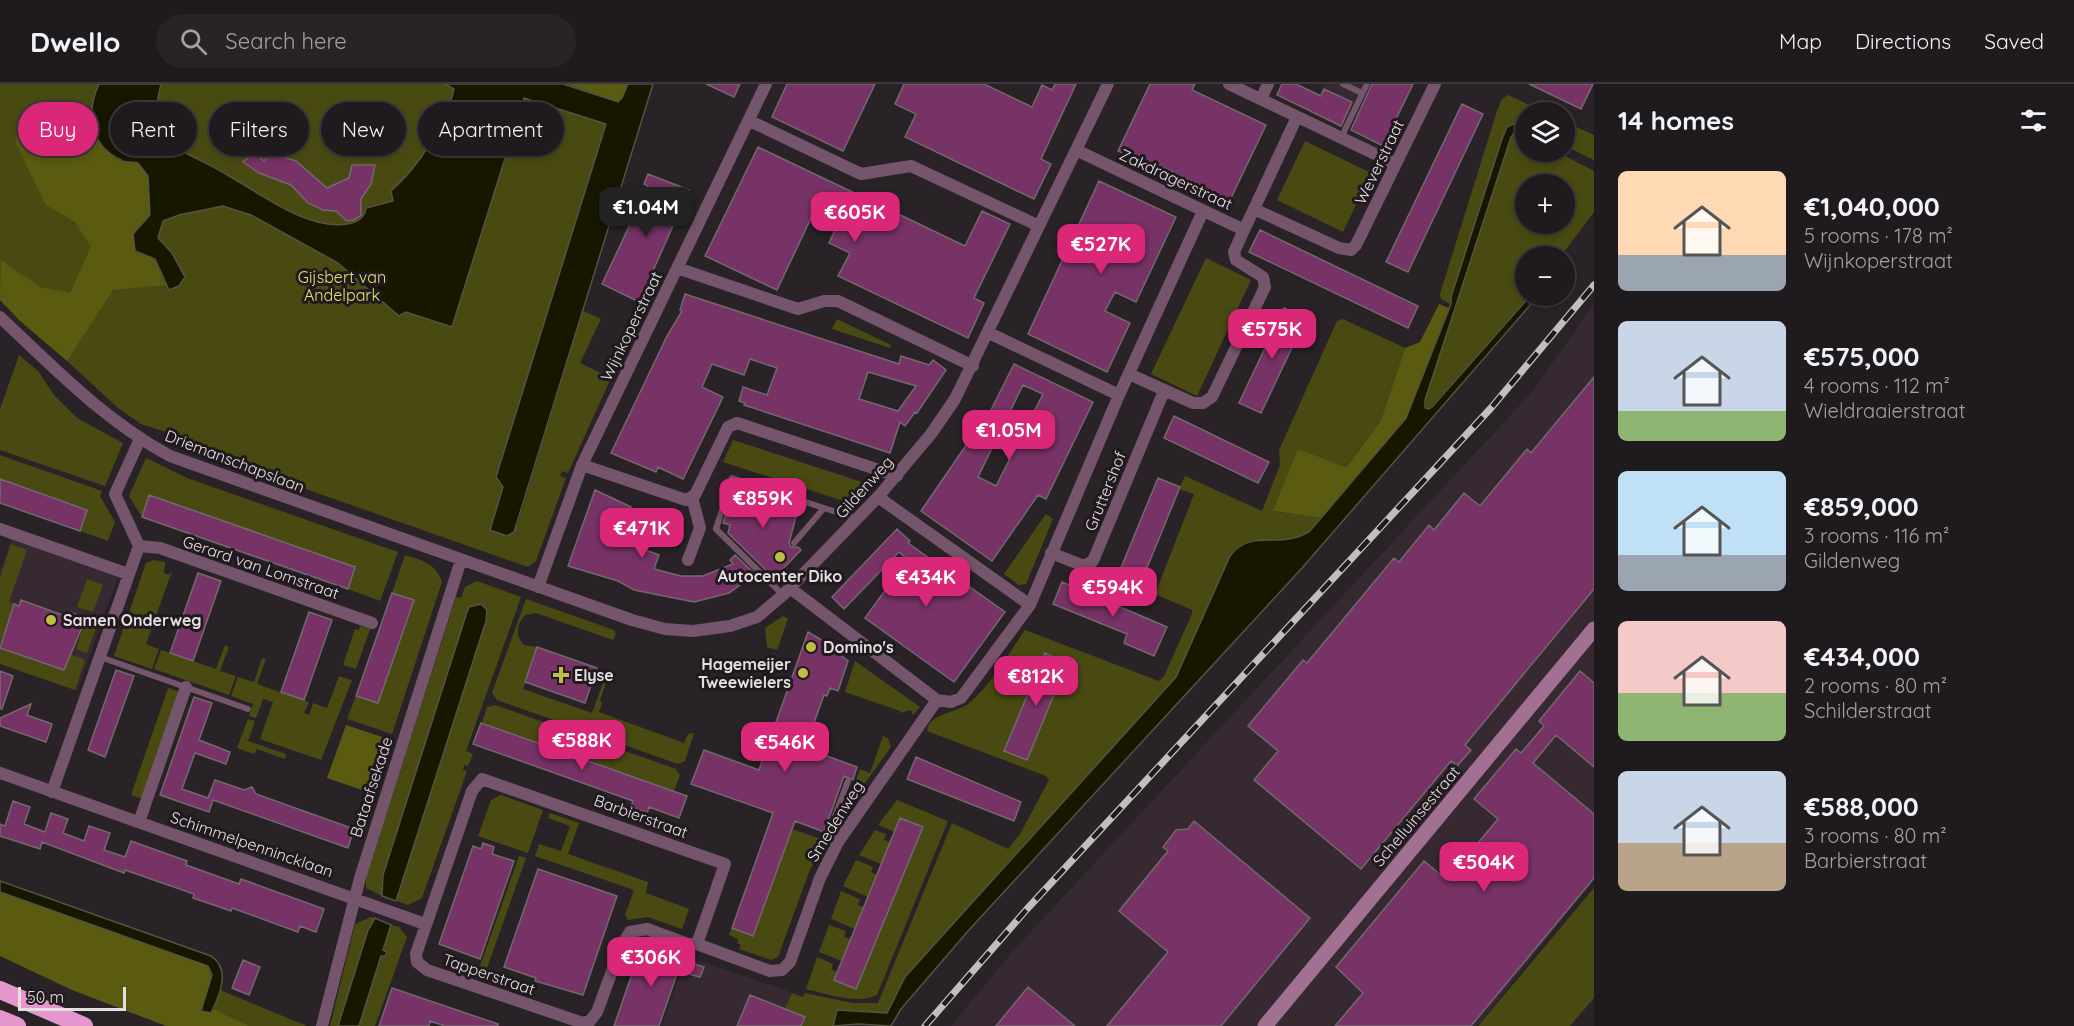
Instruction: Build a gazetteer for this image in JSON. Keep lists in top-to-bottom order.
{
  "streets": {
    "street": [
      "Weverstraat",
      "Zakdragerstraat",
      "Wijnkoperstraat",
      "Driemanschapslaan",
      "Gildenweg",
      "Gruttershof",
      "Gerard van Lomstraat",
      "Bataafsekade",
      "Barbierstraat",
      "Schelluinsestraat",
      "Smedenweg",
      "Schimmelpennincklaan",
      "Tapperstraat"
    ]
  },
  "crossings": [
    ["Weverstraat", "Zakdragerstraat"],
    ["Zakdragerstraat", "Gildenweg"],
    ["Zakdragerstraat", "Gruttershof"],
    ["Wijnkoperstraat", "Gildenweg"],
    ["Driemanschapslaan", "Gildenweg"],
    ["Driemanschapslaan", "Bataafsekade"],
    ["Gildenweg", "Bataafsekade"],
    ["Gruttershof", "Smedenweg"],
    ["Bataafsekade", "Schimmelpennincklaan"],
    ["Barbierstraat", "Tapperstraat"],
    ["Smedenweg", "Tapperstraat"]
  ],
  "parks": ["Gijsbert van Andelpark"],
  "places": {
    "other": [
      "Autocenter Diko",
      "Samen Onderweg",
      "Domino's",
      "Hagemeijer Tweewielers"
    ],
    "health": ["Elyse"]
  },
  "scale_bar": "50 m",
  "page": {
    "header": "Dwello",
    "search": "Search here",
    "nav": ["Map", "Directions", "Saved"],
    "heading": "14 homes",
    "map_buttons": ["+", "−"],
    "chip": [
      "Buy",
      "Rent",
      "Filters",
      "New",
      "Apartment"
    ],
    "list": [
      {
        "name": "€1,040,000",
        "note": "5 rooms · 178 m² · Wijnkoperstraat"
      },
      {
        "name": "€575,000",
        "note": "4 rooms · 112 m² · Wieldraaierstraat"
      },
      {
        "name": "€859,000",
        "note": "3 rooms · 116 m² · Gildenweg"
      },
      {
        "name": "€434,000",
        "note": "2 rooms · 80 m² · Schilderstraat"
      },
      {
        "name": "€588,000",
        "note": "3 rooms · 80 m² · Barbierstraat"
      }
    ],
    "price": [
      "€1.04M",
      "€605K",
      "€527K",
      "€575K",
      "€1.05M",
      "€859K",
      "€471K",
      "€434K",
      "€594K",
      "€812K",
      "€588K",
      "€546K",
      "€504K",
      "€306K"
    ],
    "scale": "50 m"
  }
}
